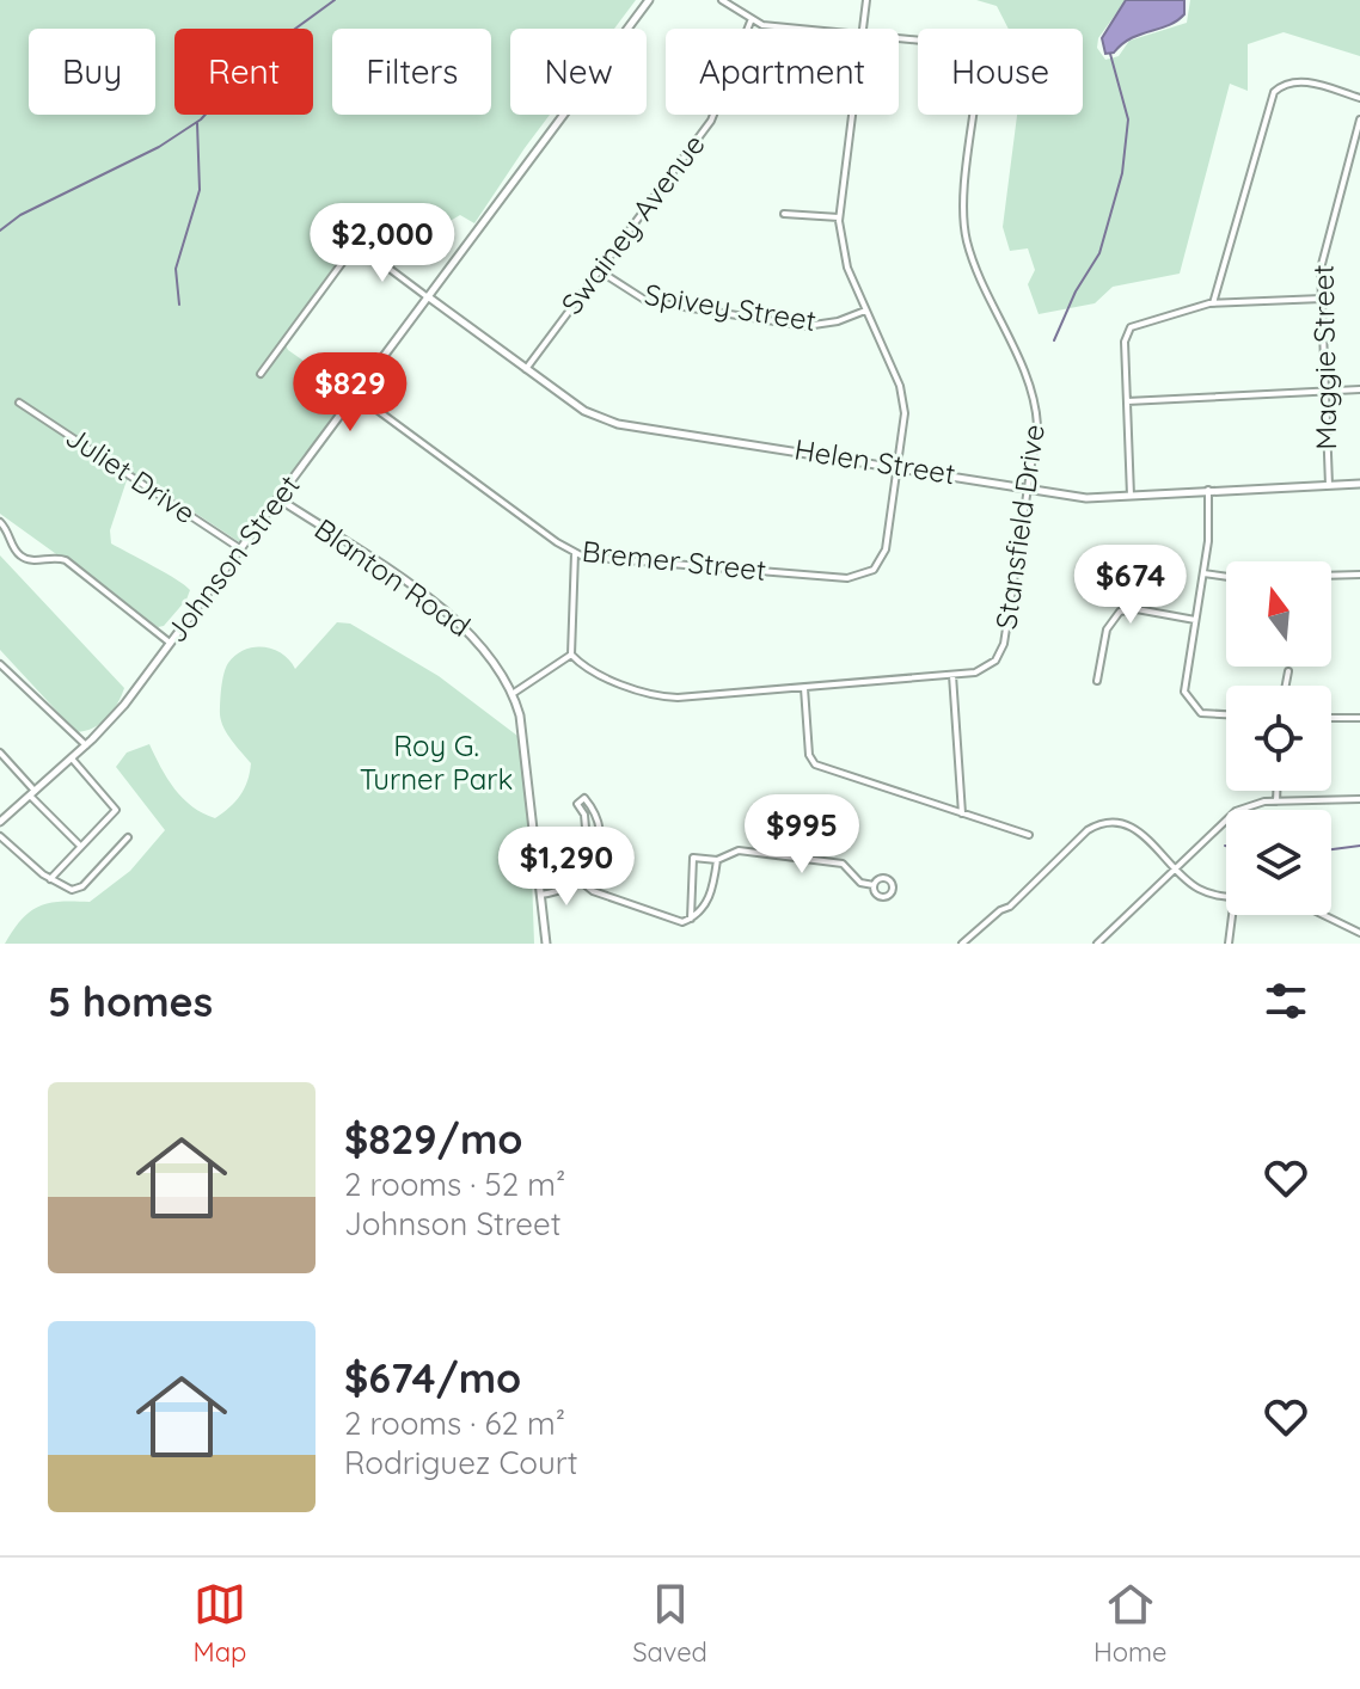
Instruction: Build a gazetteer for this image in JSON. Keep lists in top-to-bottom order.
{
  "streets": {
    "street": [
      "Swainey Avenue",
      "Spivey Street",
      "Maggie Street",
      "Helen Street",
      "Juliet Drive",
      "Stansfield Drive",
      "Johnson Street",
      "Bremer Street",
      "Blanton Road"
    ]
  },
  "crossings": [
    ["Swainey Avenue", "Spivey Street"],
    ["Swainey Avenue", "Helen Street"],
    ["Swainey Avenue", "Stansfield Drive"],
    ["Spivey Street", "Bremer Street"],
    ["Maggie Street", "Helen Street"],
    ["Helen Street", "Stansfield Drive"],
    ["Helen Street", "Johnson Street"],
    ["Helen Street", "Bremer Street"],
    ["Juliet Drive", "Johnson Street"],
    ["Johnson Street", "Bremer Street"],
    ["Johnson Street", "Blanton Road"]
  ],
  "parks": ["Roy G. Turner Park"],
  "north": "top",
  "page": {
    "chip": [
      "Buy",
      "Rent",
      "Filters",
      "New",
      "Apartment",
      "House"
    ],
    "price": [
      "$2,000",
      "$829",
      "$674",
      "$995",
      "$1,290"
    ],
    "heading": "5 homes",
    "list": [
      {
        "name": "$829/mo",
        "note": "2 rooms · 52 m² · Johnson Street"
      },
      {
        "name": "$674/mo",
        "note": "2 rooms · 62 m² · Rodriguez Court"
      }
    ],
    "tabs": ["Map", "Saved", "Home"]
  }
}
